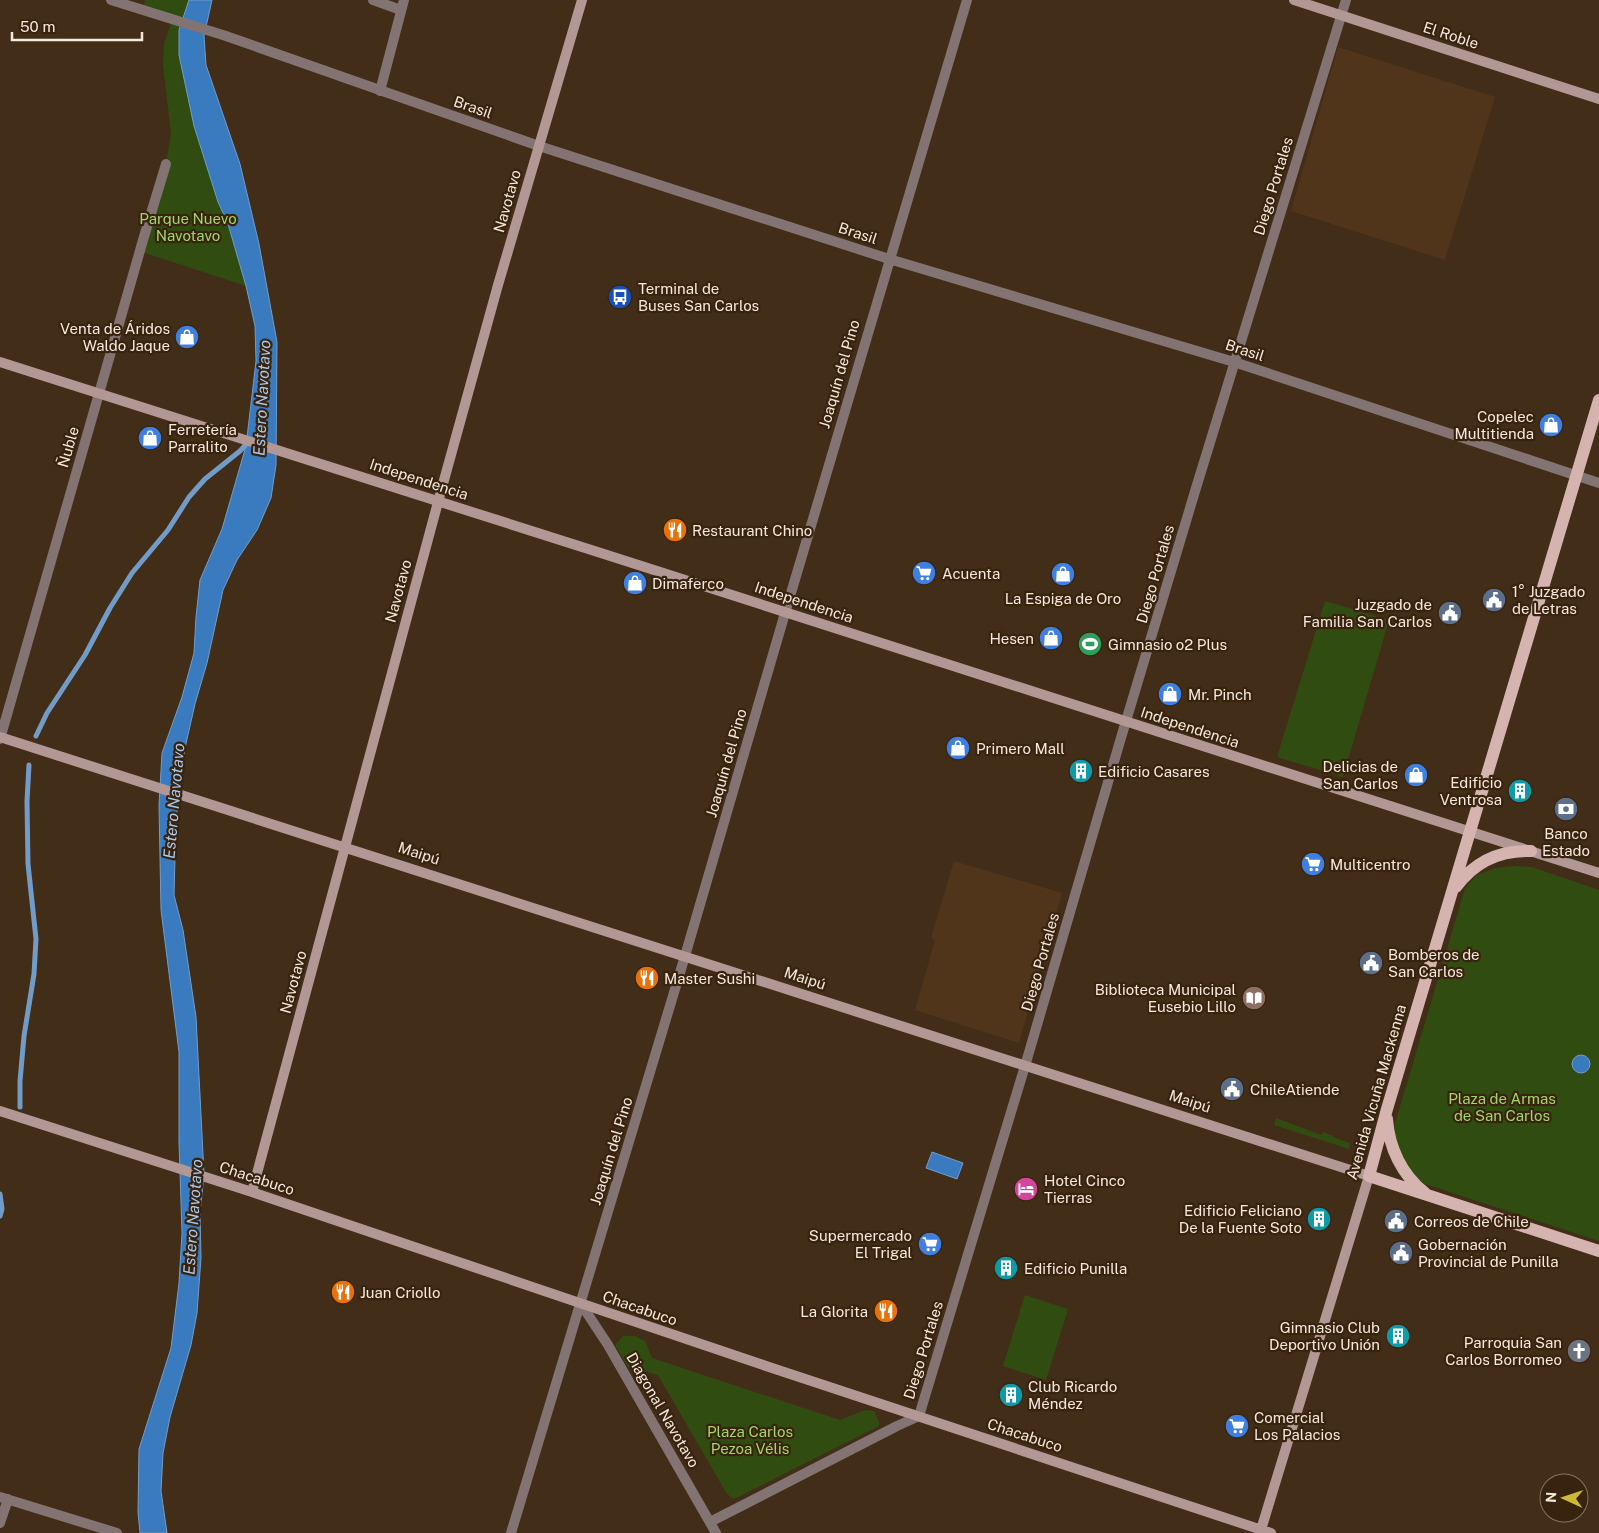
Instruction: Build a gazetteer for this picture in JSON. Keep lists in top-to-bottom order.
{
  "streets": {
    "main road": ["Maipú", "Avenida Vicuña Mackenna"],
    "street": [
      "El Roble",
      "Brasil",
      "Diego Portales",
      "Navotavo",
      "Joaquín del Pino",
      "Ñuble",
      "Independencia",
      "Chacabuco",
      "Diagonal Navotavo"
    ]
  },
  "crossings": [
    ["El Roble", "Diego Portales"],
    ["Brasil", "Diego Portales"],
    ["Brasil", "Navotavo"],
    ["Brasil", "Joaquín del Pino"],
    ["Brasil", "Avenida Vicuña Mackenna"],
    ["Diego Portales", "Independencia"],
    ["Diego Portales", "Maipú"],
    ["Diego Portales", "Chacabuco"],
    ["Navotavo", "Independencia"],
    ["Navotavo", "Maipú"],
    ["Navotavo", "Chacabuco"],
    ["Joaquín del Pino", "Independencia"],
    ["Joaquín del Pino", "Maipú"],
    ["Joaquín del Pino", "Chacabuco"],
    ["Joaquín del Pino", "Diagonal Navotavo"],
    ["Ñuble", "Independencia"],
    ["Ñuble", "Maipú"],
    ["Independencia", "Avenida Vicuña Mackenna"],
    ["Maipú", "Avenida Vicuña Mackenna"],
    ["Avenida Vicuña Mackenna", "Chacabuco"],
    ["Chacabuco", "Diagonal Navotavo"]
  ],
  "water": ["Estero Navotavo"],
  "parks": ["Parque Nuevo Navotavo", "Plaza de Armas de San Carlos", "Plaza Carlos Pezoa Vélis"],
  "places": {
    "bus stop": ["Terminal de Buses San Carlos"],
    "shop": [
      "Venta de Áridos Waldo Jaque",
      "Copelec Multitienda",
      "Ferretería Parralito",
      "La Espiga de Oro",
      "Dimaferco",
      "Hesen",
      "Mr. Pinch",
      "Primero Mall",
      "Delicias de San Carlos"
    ],
    "restaurant": [
      "Restaurant Chino",
      "Master Sushi",
      "Juan Criollo",
      "La Glorita"
    ],
    "supermarket": [
      "Acuenta",
      "Multicentro",
      "Supermercado El Trigal",
      "Comercial Los Palacios"
    ],
    "public building": [
      "1° Juzgado de Letras",
      "Juzgado de Familia San Carlos",
      "Bomberos de San Carlos",
      "ChileAtiende",
      "Correos de Chile",
      "Gobernación Provincial de Punilla"
    ],
    "sports": ["Gimnasio o2 Plus"],
    "building": [
      "Edificio Casares",
      "Edificio Ventrosa",
      "Edificio Feliciano De la Fuente Soto",
      "Edificio Punilla",
      "Gimnasio Club Deportivo Unión",
      "Club Ricardo Méndez"
    ],
    "bank": ["Banco Estado"],
    "library": ["Biblioteca Municipal Eusebio Lillo"],
    "hotel": ["Hotel Cinco Tierras"],
    "church": ["Parroquia San Carlos Borromeo"]
  },
  "scale_bar": "50 m",
  "north": "left"
}
